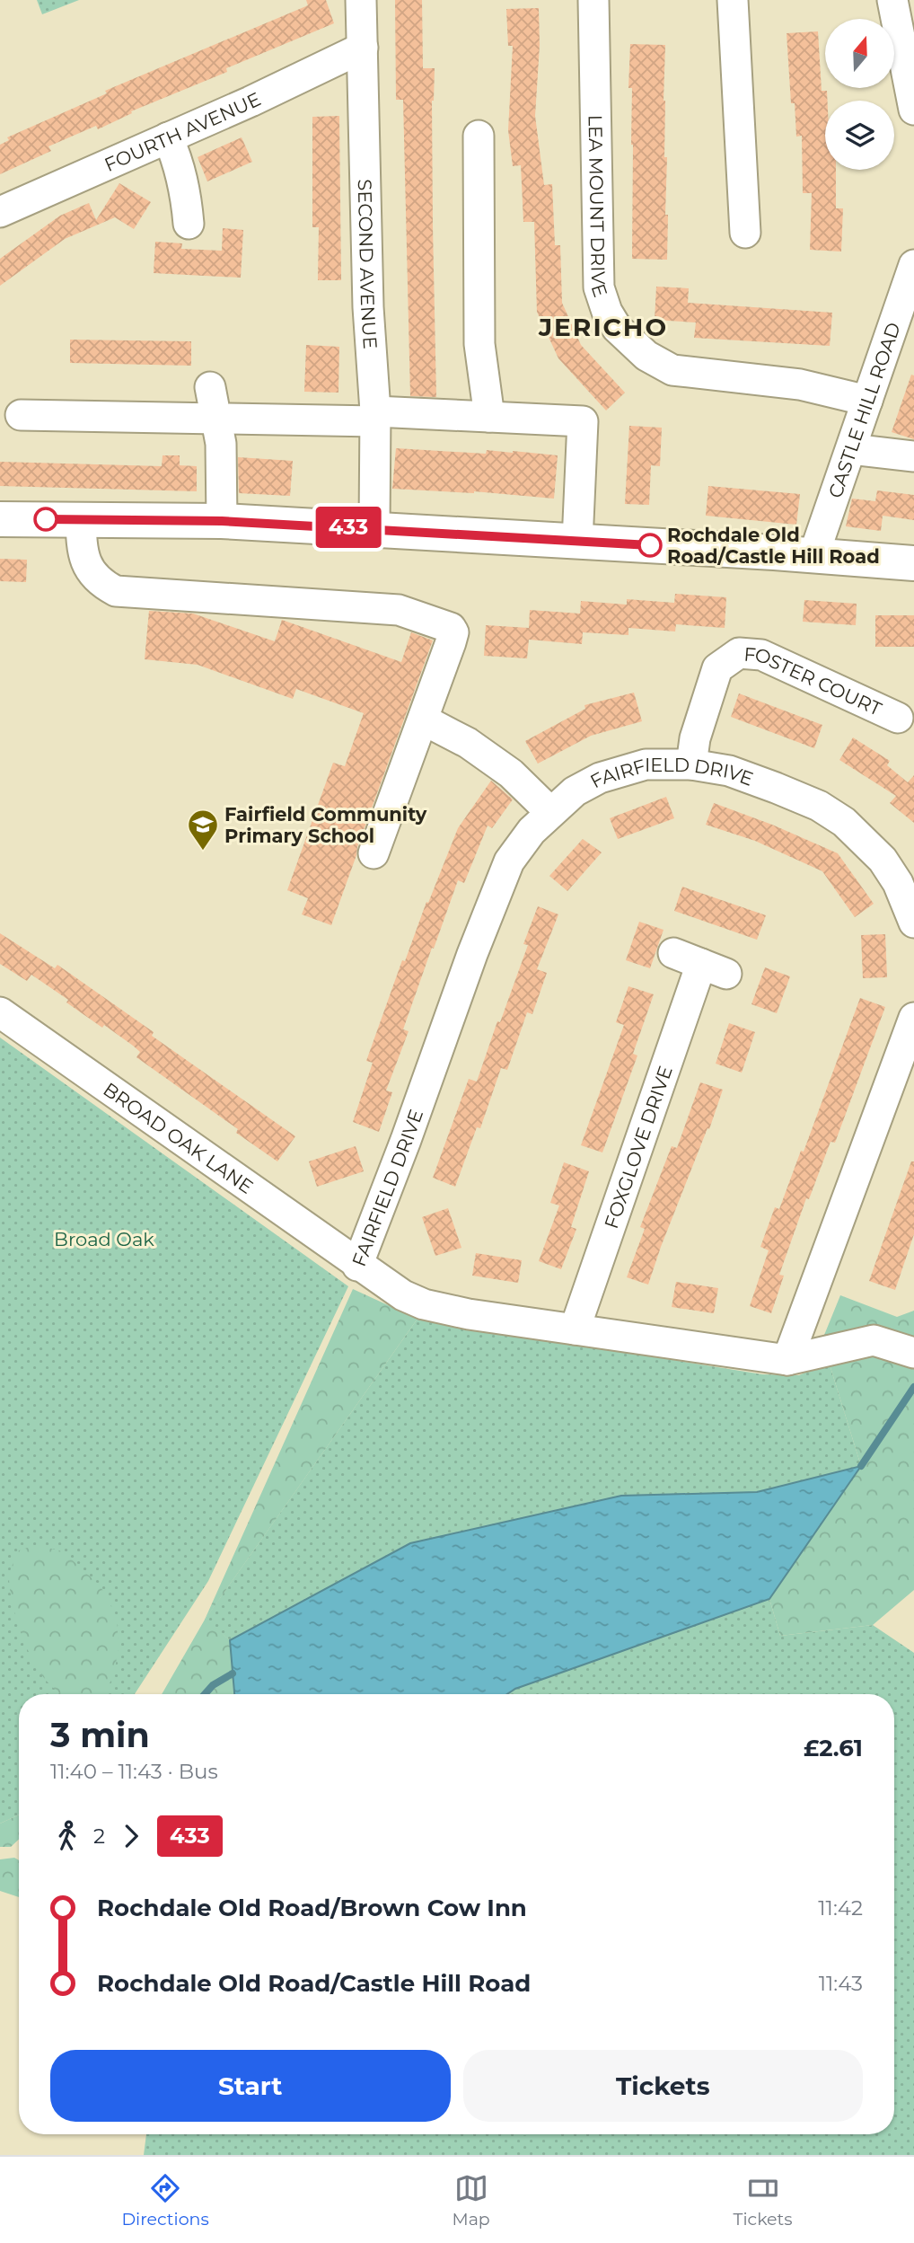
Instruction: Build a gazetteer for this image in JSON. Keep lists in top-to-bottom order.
{
  "streets": {
    "street": [
      "FOURTH AVENUE",
      "LEA MOUNT DRIVE",
      "SECOND AVENUE",
      "CASTLE HILL ROAD",
      "FOSTER COURT",
      "FAIRFIELD DRIVE",
      "BROAD OAK LANE",
      "FOXGLOVE DRIVE"
    ]
  },
  "crossings": [
    ["FOURTH AVENUE", "SECOND AVENUE"],
    ["LEA MOUNT DRIVE", "CASTLE HILL ROAD"],
    ["FOSTER COURT", "FAIRFIELD DRIVE"],
    ["FAIRFIELD DRIVE", "BROAD OAK LANE"],
    ["FAIRFIELD DRIVE", "FOXGLOVE DRIVE"]
  ],
  "districts": ["JERICHO"],
  "parks": ["Broad Oak"],
  "places": {
    "other": ["Rochdale Old Road/Castle Hill Road"],
    "school or university": ["Fairfield Community Primary School"]
  },
  "lines": ["bus line 433"],
  "north": "top",
  "page": {
    "on_map": "433",
    "heading": ["3 min", "11:40 – 11:43 · Bus", "£2.61"],
    "legs": ["2", "433"],
    "list": [
      {
        "name": "Rochdale Old Road/Brown Cow Inn",
        "value": "11:42"
      },
      {
        "name": "Rochdale Old Road/Castle Hill Road",
        "value": "11:43"
      }
    ],
    "buttons": ["Start", "Tickets"],
    "tabs": ["Directions", "Map", "Tickets"]
  }
}
